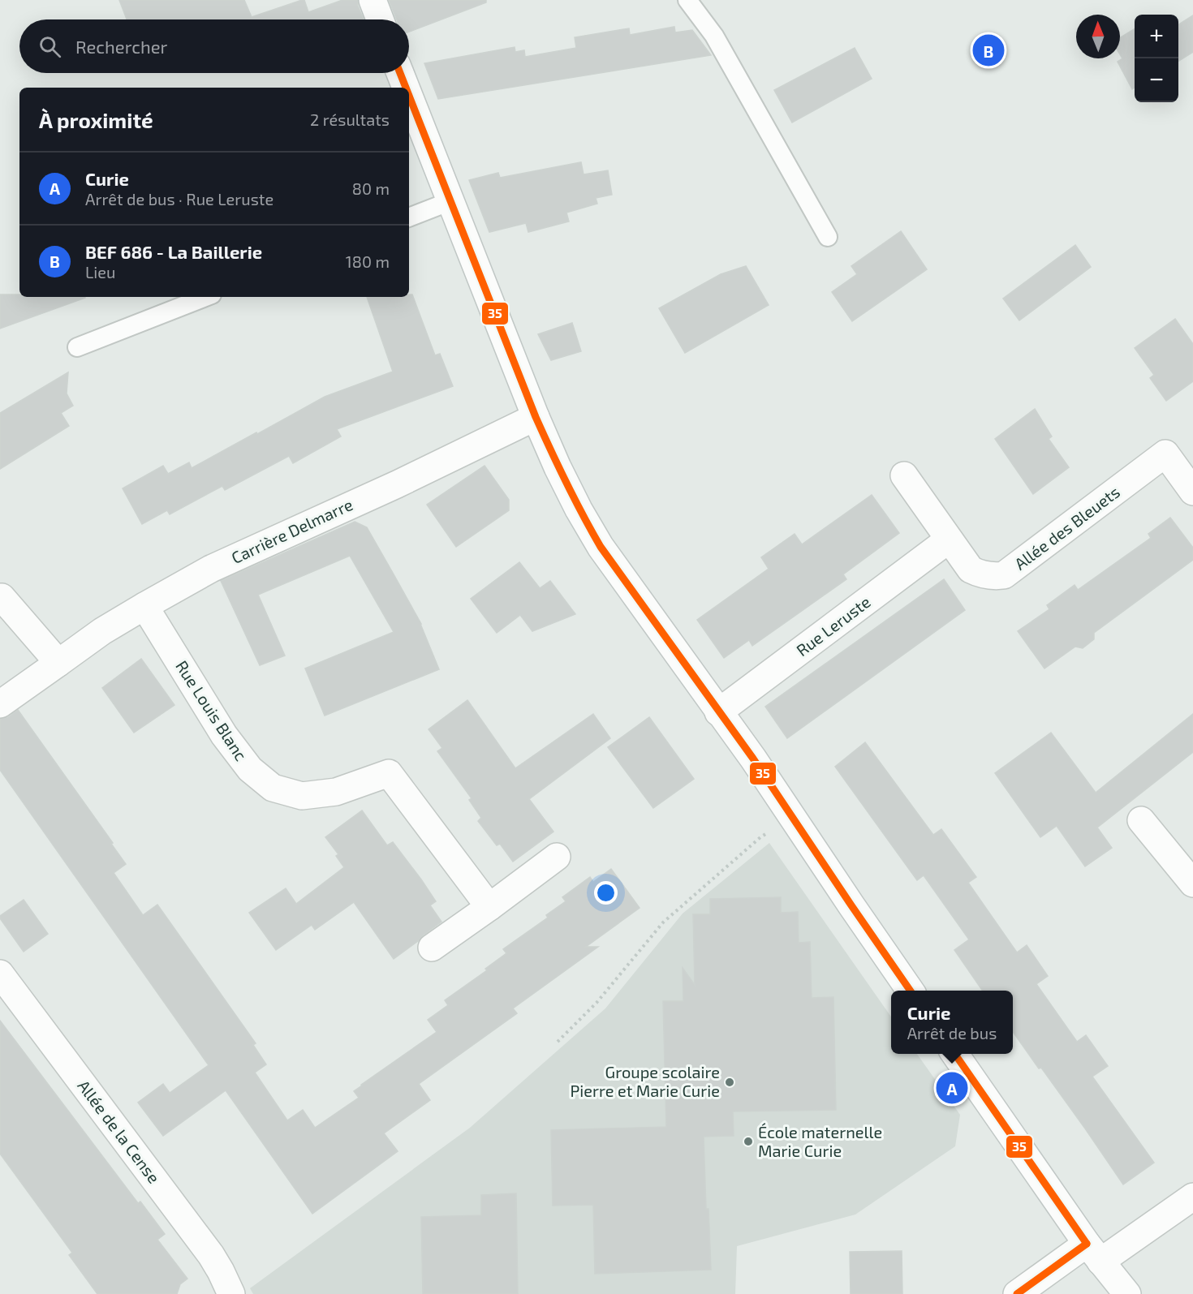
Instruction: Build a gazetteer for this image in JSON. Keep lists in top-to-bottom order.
{
  "streets": {
    "street": [
      "Allée des Bleuets",
      "Carrière Delmarre",
      "Rue Leruste",
      "Rue Louis Blanc",
      "Allée de la Cense"
    ]
  },
  "crossings": [
    ["Allée des Bleuets", "Rue Leruste"],
    ["Carrière Delmarre", "Rue Louis Blanc"]
  ],
  "places": ["Groupe scolaire Pierre et Marie Curie", "École maternelle Marie Curie"],
  "lines": ["transit line 35"],
  "north": "top",
  "page": {
    "map_buttons": ["+", "−"],
    "search": "Rechercher",
    "pins": ["B", "A"],
    "heading": ["À proximité", "2 résultats"],
    "list": [
      {
        "mark": "A",
        "name": "Curie",
        "note": "Arrêt de bus · Rue Leruste",
        "value": "80 m"
      },
      {
        "mark": "B",
        "name": "BEF 686 - La Baillerie",
        "note": "Lieu",
        "value": "180 m"
      }
    ],
    "popup": ["Curie", "Arrêt de bus"]
  }
}
